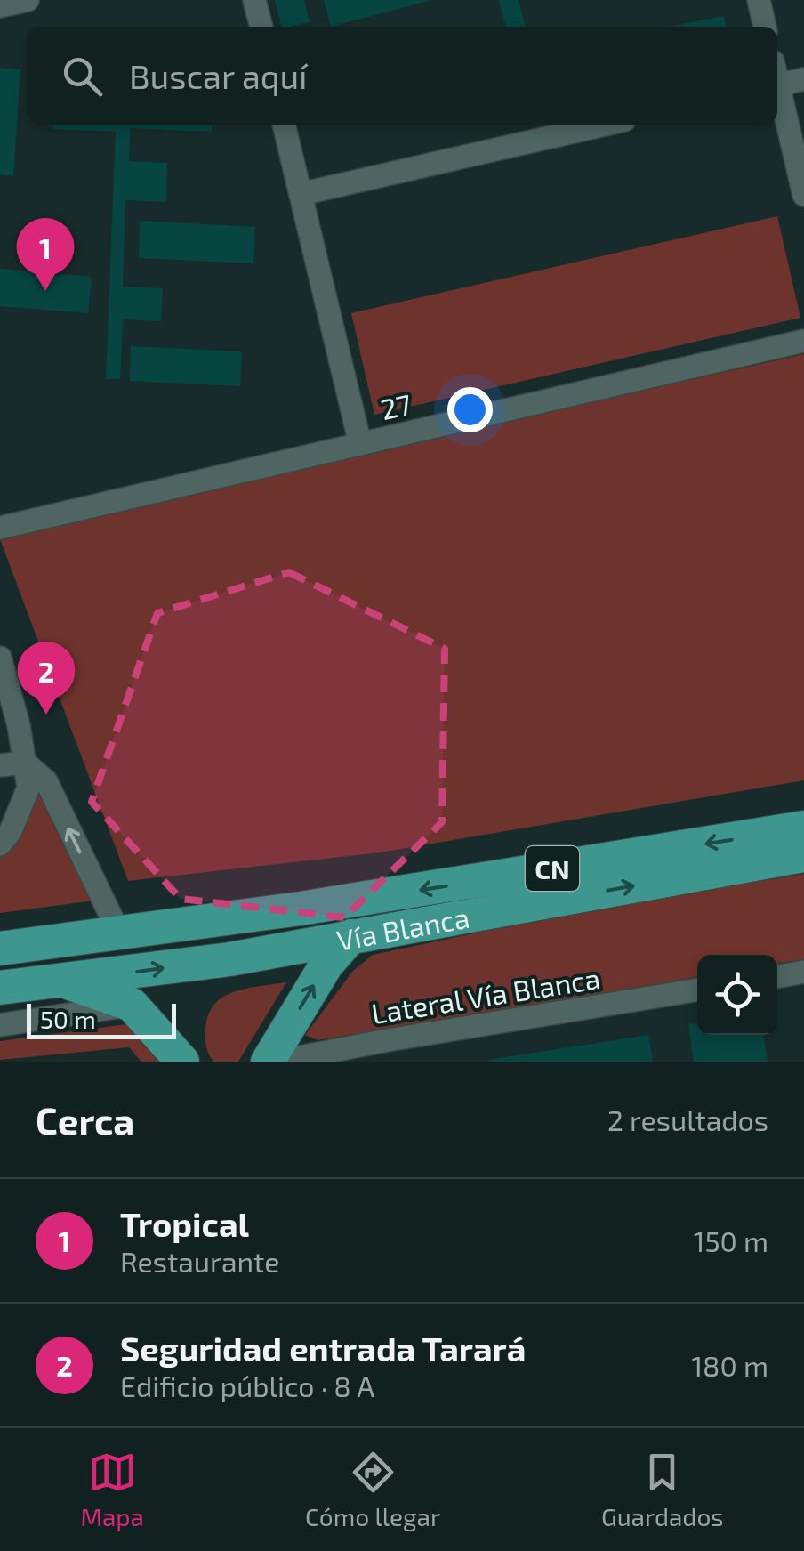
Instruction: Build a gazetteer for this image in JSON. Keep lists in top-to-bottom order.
{
  "streets": {
    "highway": ["CN", "Vía Blanca"],
    "street": ["27", "Lateral Vía Blanca"]
  },
  "crossings": [
    ["CN", "Vía Blanca"]
  ],
  "scale_bar": "50 m",
  "page": {
    "search": "Buscar aquí",
    "pins": ["1", "2"],
    "scale": "50 m",
    "heading": ["Cerca", "2 resultados"],
    "list": [
      {
        "mark": "1",
        "name": "Tropical",
        "note": "Restaurante",
        "value": "150 m"
      },
      {
        "mark": "2",
        "name": "Seguridad entrada Tarará",
        "note": "Edificio público · 8 A",
        "value": "180 m"
      }
    ],
    "nav": ["Mapa", "Cómo llegar", "Guardados"]
  }
}
